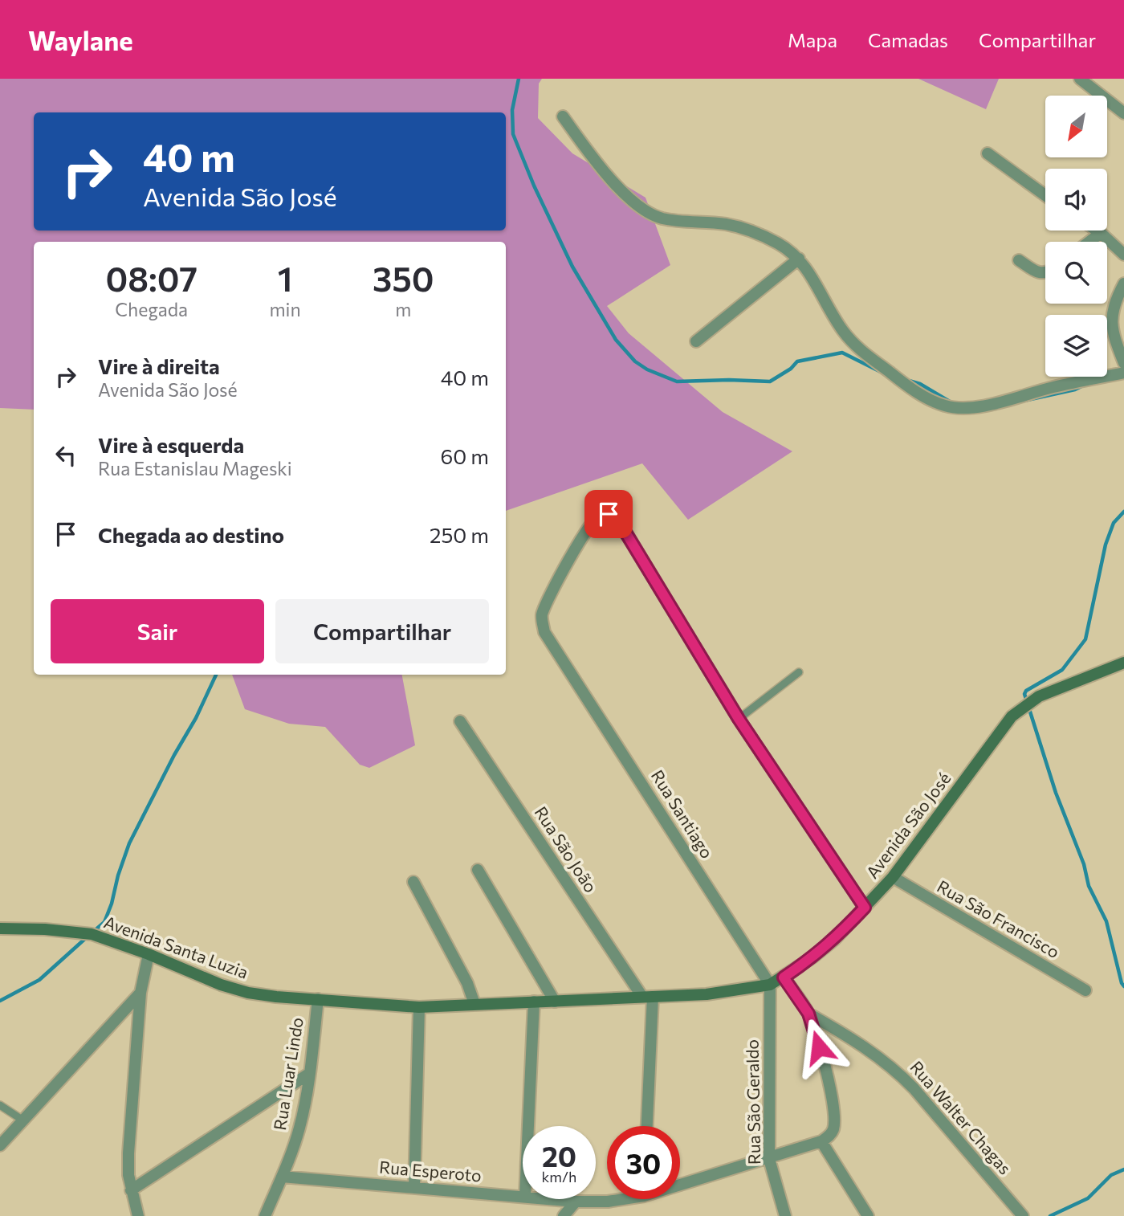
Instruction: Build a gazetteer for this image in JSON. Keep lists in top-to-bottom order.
{
  "streets": {
    "street": [
      "Rua Santiago",
      "Avenida São José",
      "Rua São João",
      "Rua São Francisco",
      "Avenida Santa Luzia",
      "Rua Luar Lindo",
      "Rua São Geraldo",
      "Rua Walter Chagas",
      "Rua Esperoto"
    ]
  },
  "crossings": [
    ["Rua Santiago", "Avenida São José"],
    ["Rua Santiago", "Rua São Geraldo"],
    ["Avenida São José", "Rua São João"],
    ["Avenida São José", "Rua São Francisco"],
    ["Avenida São José", "Avenida Santa Luzia"],
    ["Avenida São José", "Rua São Geraldo"],
    ["Avenida Santa Luzia", "Rua Luar Lindo"],
    ["Rua Luar Lindo", "Rua Esperoto"],
    ["Rua São Geraldo", "Rua Esperoto"]
  ],
  "north": "bottom left",
  "page": {
    "header": "Waylane",
    "nav": ["Mapa", "Camadas", "Compartilhar"],
    "turn": ["40 m", "Avenida São José"],
    "eta": [
      "08:07",
      "Chegada",
      "1",
      "min",
      "350",
      "m"
    ],
    "list": [
      {
        "name": "Vire à direita",
        "note": "Avenida São José",
        "value": "40 m"
      },
      {
        "name": "Vire à esquerda",
        "note": "Rua Estanislau Mageski",
        "value": "60 m"
      },
      {
        "name": "Chegada ao destino",
        "value": "250 m"
      }
    ],
    "buttons": ["Sair", "Compartilhar"],
    "speed": "20 km/h",
    "limit": "30"
  }
}
